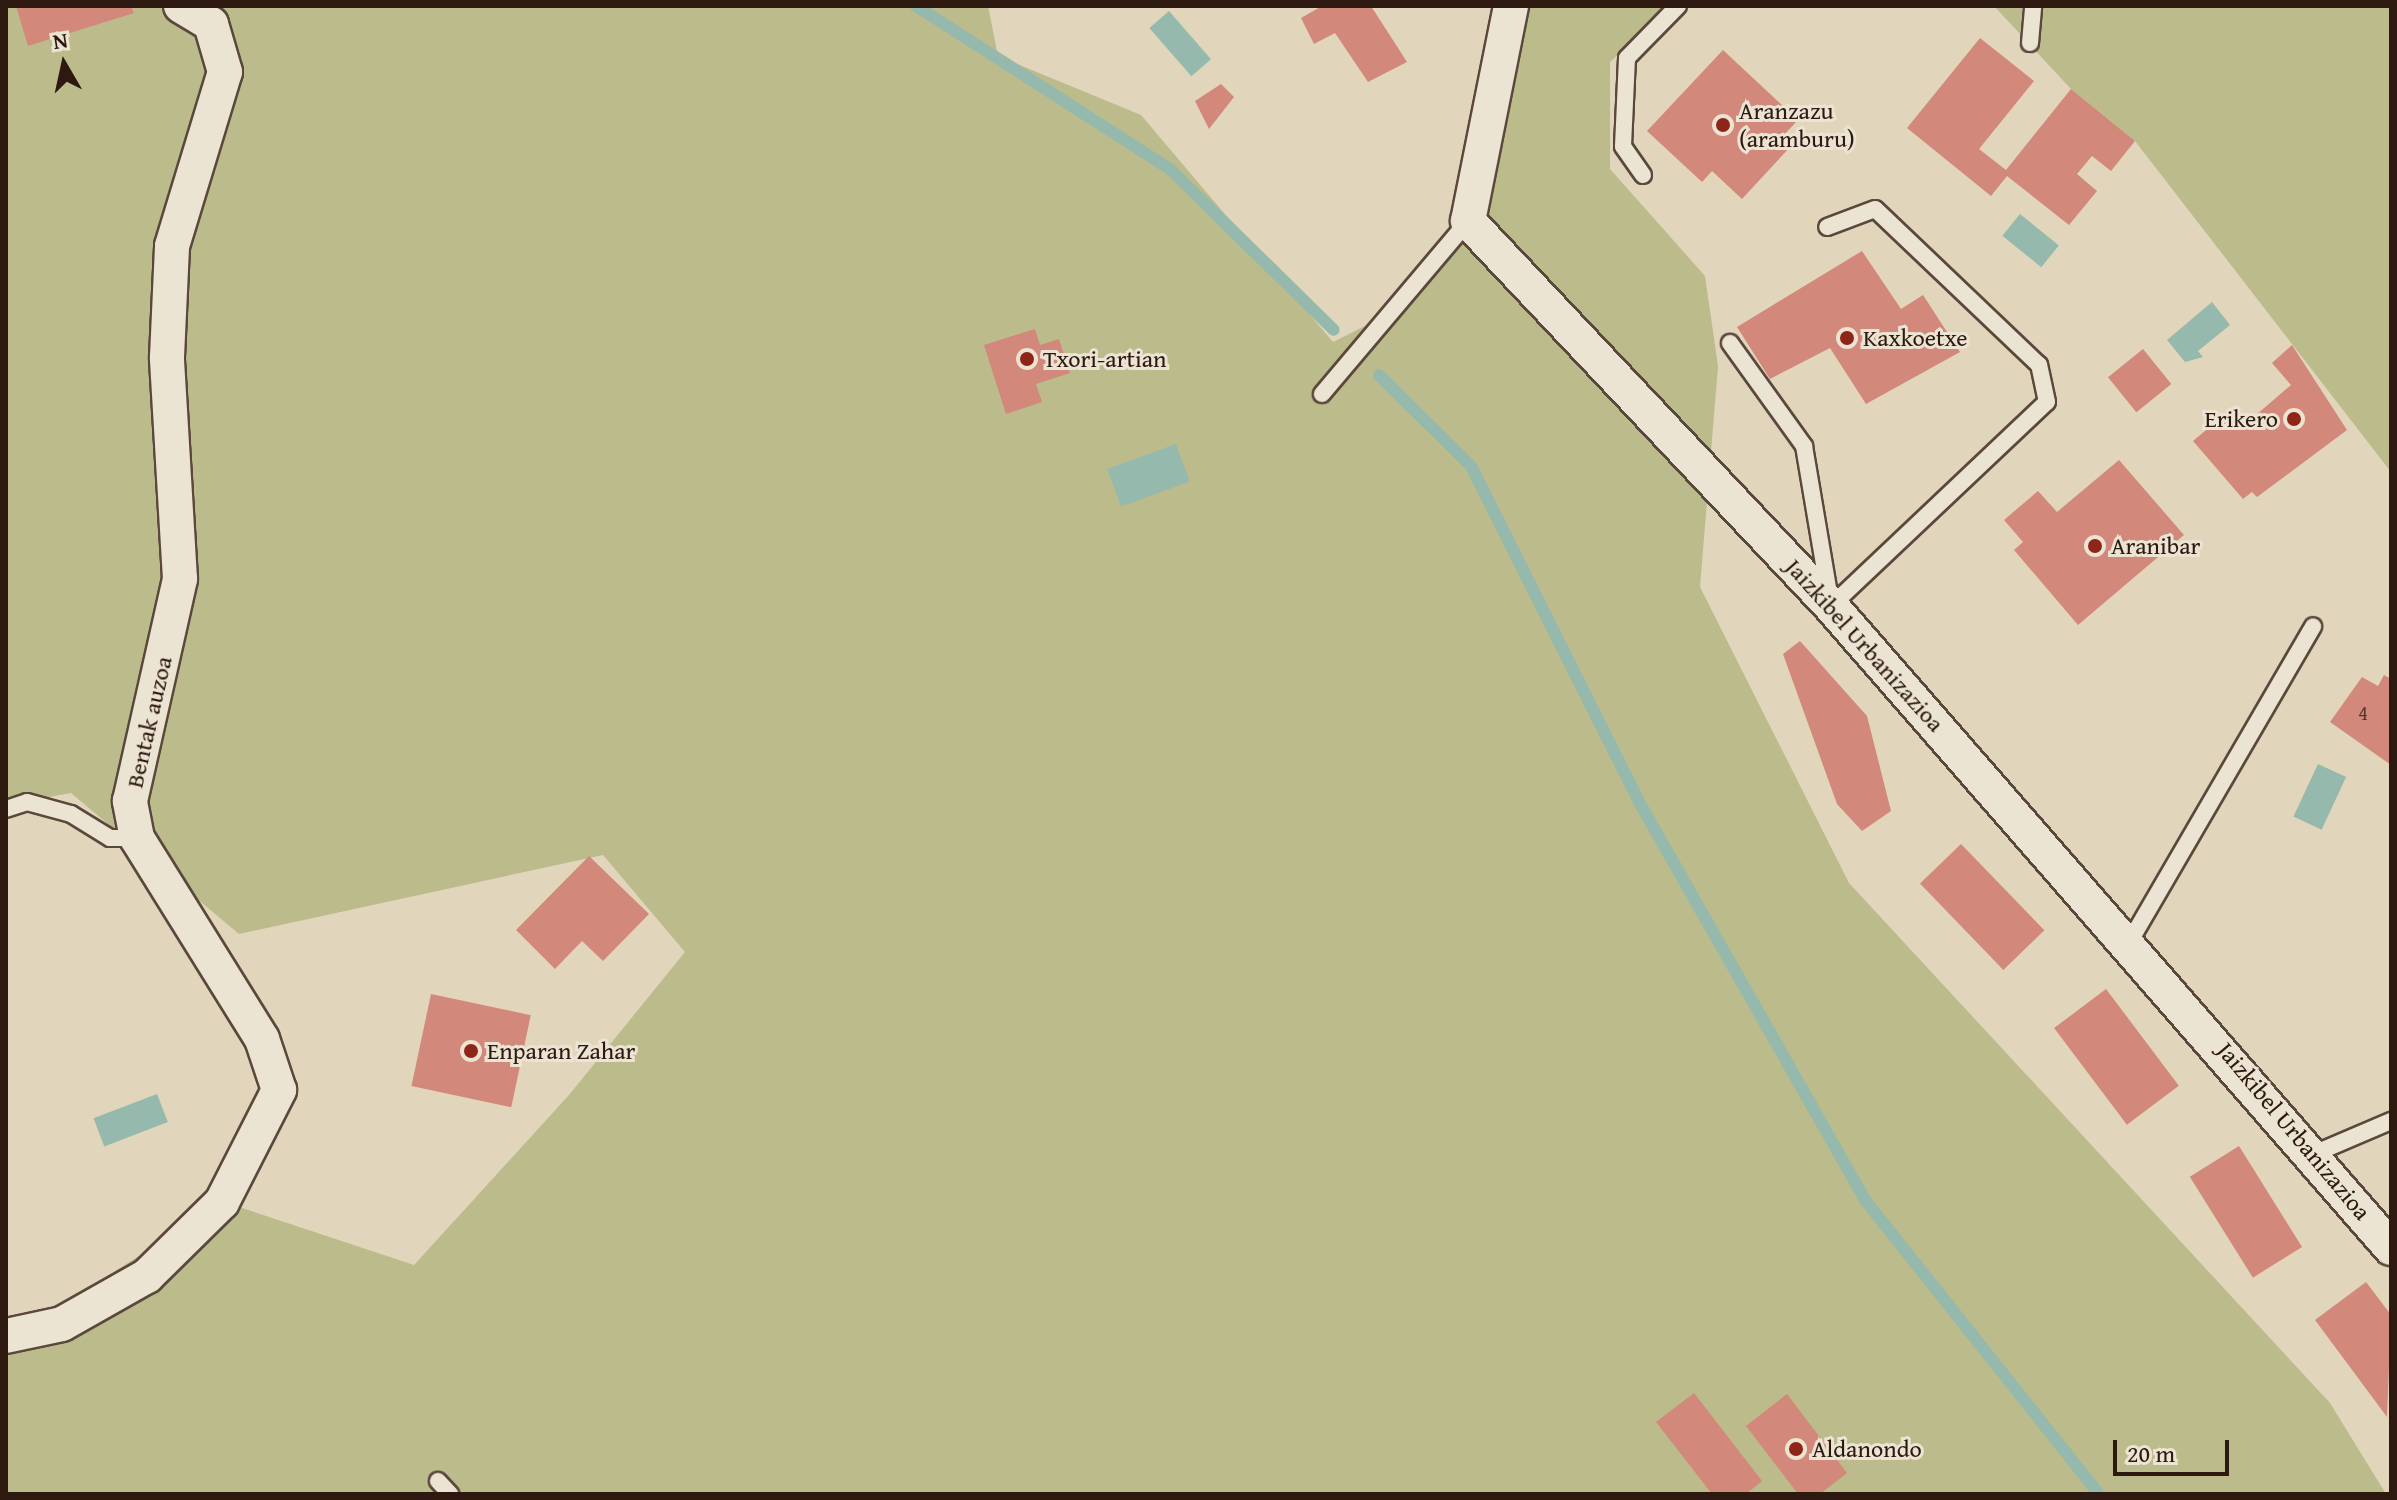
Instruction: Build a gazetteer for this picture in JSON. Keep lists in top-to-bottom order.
{
  "streets": {
    "street": ["Jaizkibel Urbanizazioa", "Bentak auzoa"]
  },
  "places": [
    "Aranzazu (aramburu)",
    "Kaxkoetxe",
    "Txori-artian",
    "Erikero",
    "Aranibar",
    "Enparan Zahar",
    "Aldanondo"
  ],
  "house_numbers": ["4"],
  "scale_bar": "20 m",
  "north": "top"
}
